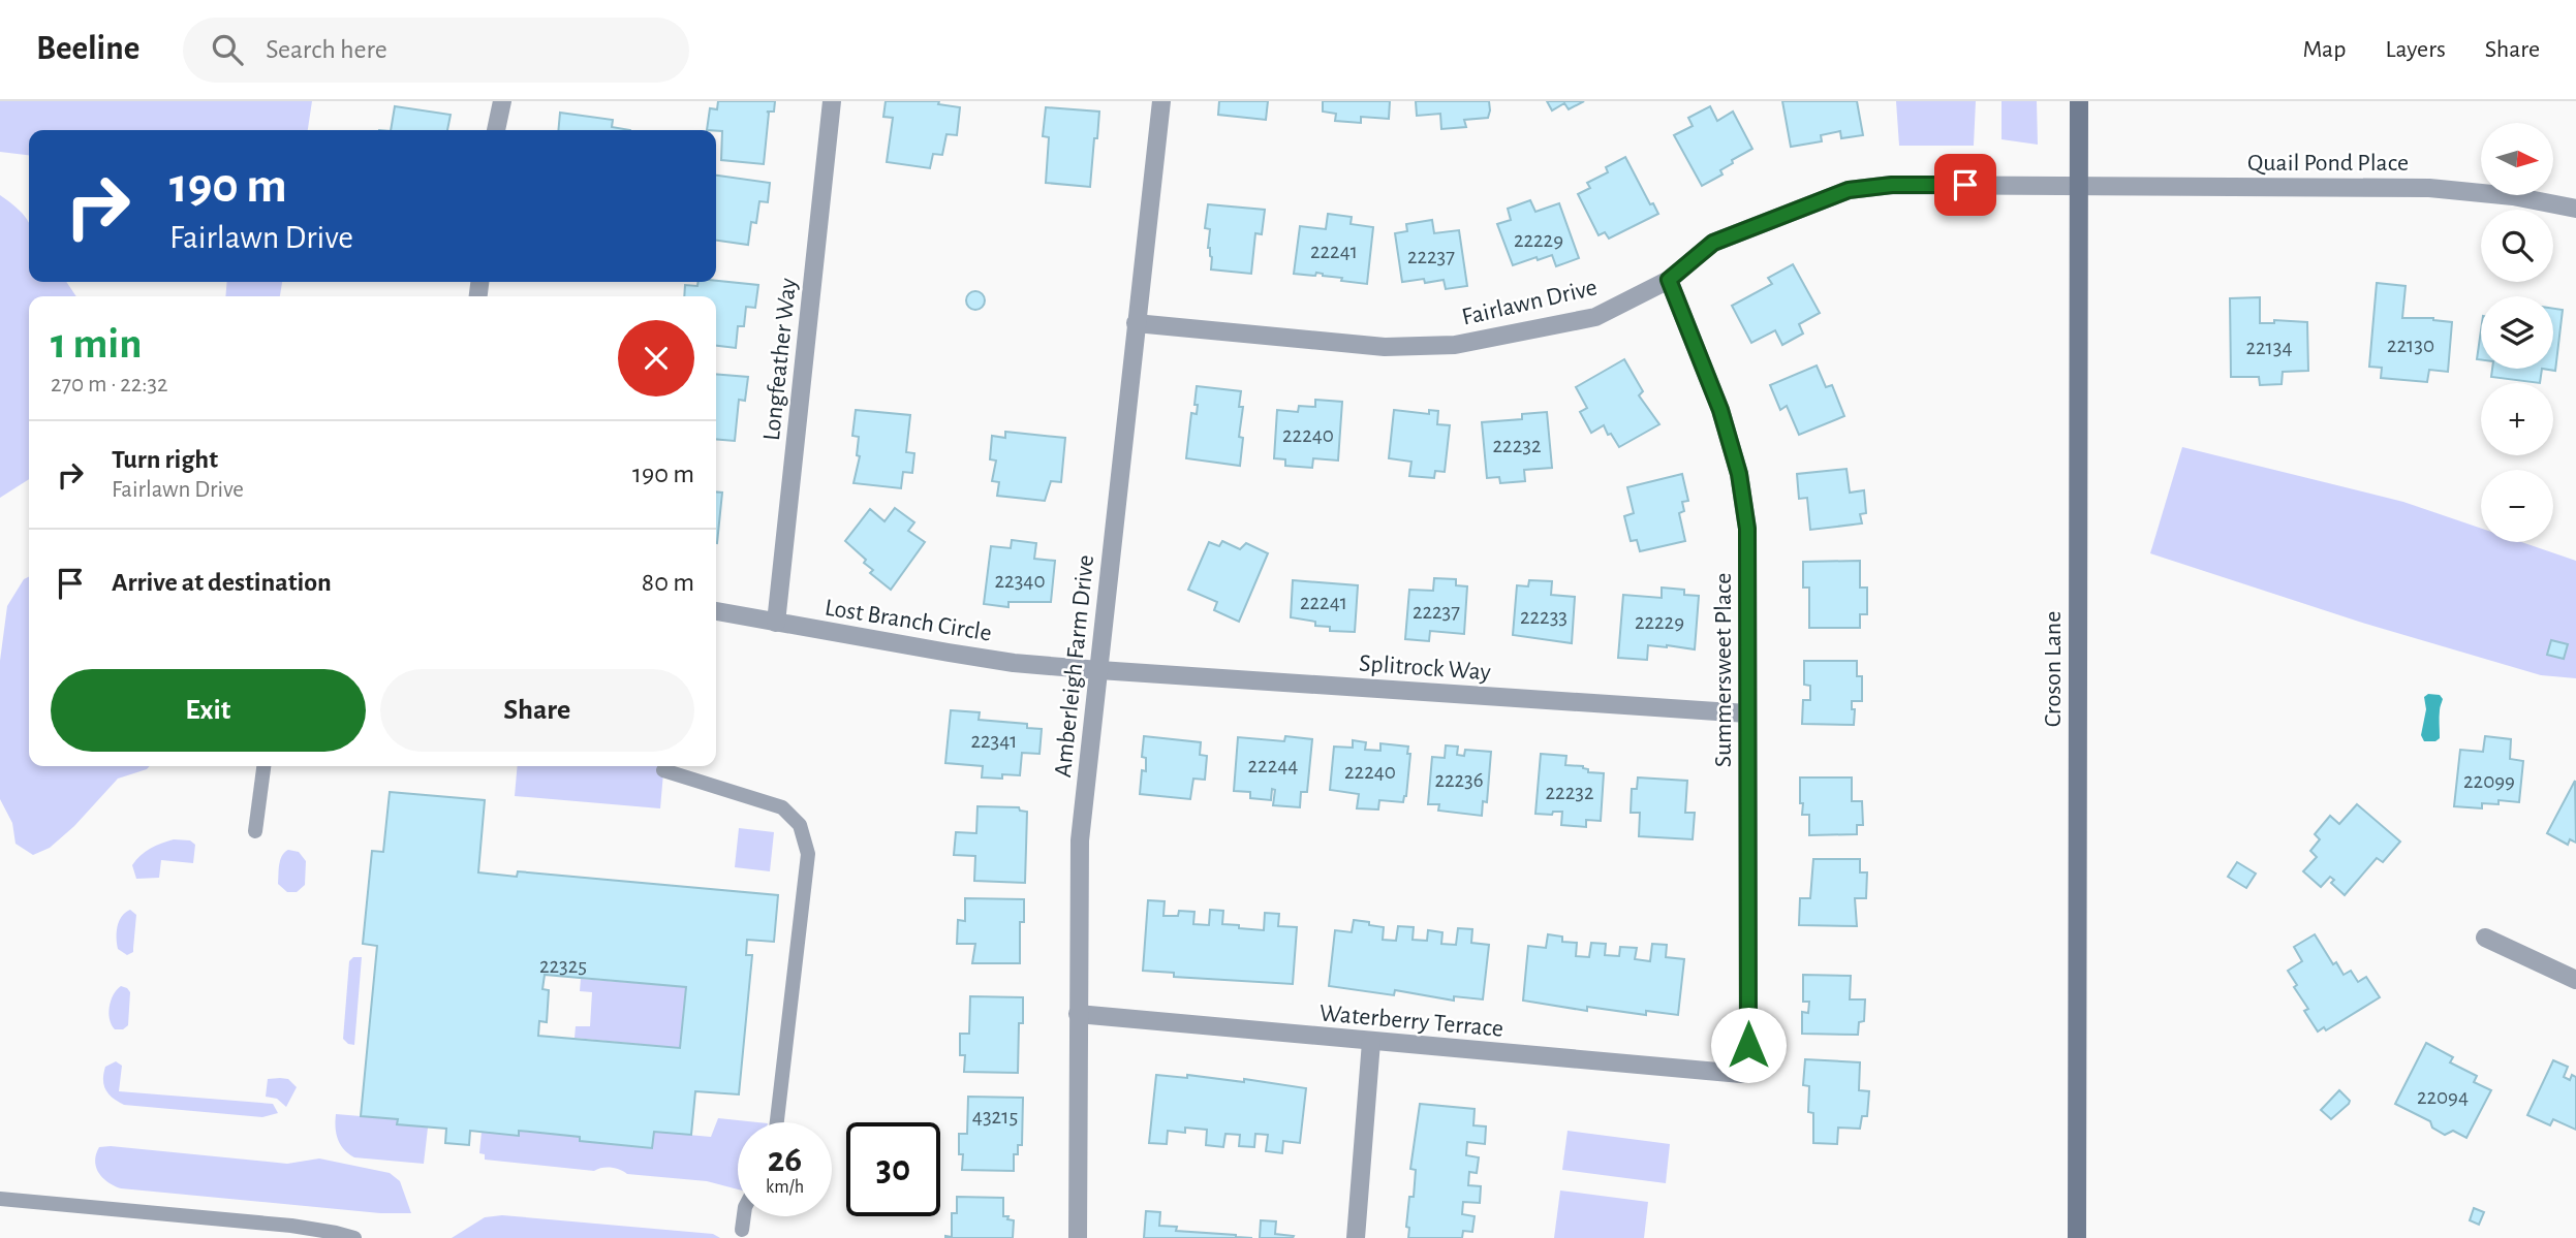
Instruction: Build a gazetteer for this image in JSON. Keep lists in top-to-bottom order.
{
  "streets": {
    "main road": ["Croson Lane"],
    "street": [
      "Quail Pond Place",
      "Fairlawn Drive",
      "Longfeather Way",
      "Lost Branch Circle",
      "Amberleigh Farm Drive",
      "Splitrock Way",
      "Summersweet Place",
      "Waterberry Terrace"
    ]
  },
  "crossings": [
    ["Quail Pond Place", "Fairlawn Drive"],
    ["Quail Pond Place", "Croson Lane"],
    ["Fairlawn Drive", "Amberleigh Farm Drive"],
    ["Fairlawn Drive", "Croson Lane"],
    ["Fairlawn Drive", "Summersweet Place"],
    ["Longfeather Way", "Lost Branch Circle"],
    ["Lost Branch Circle", "Amberleigh Farm Drive"],
    ["Lost Branch Circle", "Splitrock Way"],
    ["Amberleigh Farm Drive", "Splitrock Way"],
    ["Amberleigh Farm Drive", "Waterberry Terrace"],
    ["Splitrock Way", "Summersweet Place"],
    ["Summersweet Place", "Waterberry Terrace"]
  ],
  "house_numbers": [
    "22229",
    "22241",
    "22237",
    "22130",
    "22134",
    "22240",
    "22232",
    "22340",
    "22241",
    "22237",
    "22233",
    "22229",
    "22341",
    "22244",
    "22240",
    "22236",
    "22099",
    "22232",
    "22325",
    "22094",
    "43215"
  ],
  "north": "right",
  "page": {
    "header": "Beeline",
    "search": "Search here",
    "nav": ["Map", "Layers", "Share"],
    "map_buttons": ["+", "−"],
    "turn": ["190 m", "Fairlawn Drive"],
    "heading": ["1 min", "270 m · 22:32"],
    "list": [
      {
        "name": "Turn right",
        "note": "Fairlawn Drive",
        "value": "190 m"
      },
      {
        "name": "Arrive at destination",
        "value": "80 m"
      }
    ],
    "buttons": ["Exit", "Share"],
    "speed": "26 km/h",
    "limit": "30"
  }
}
